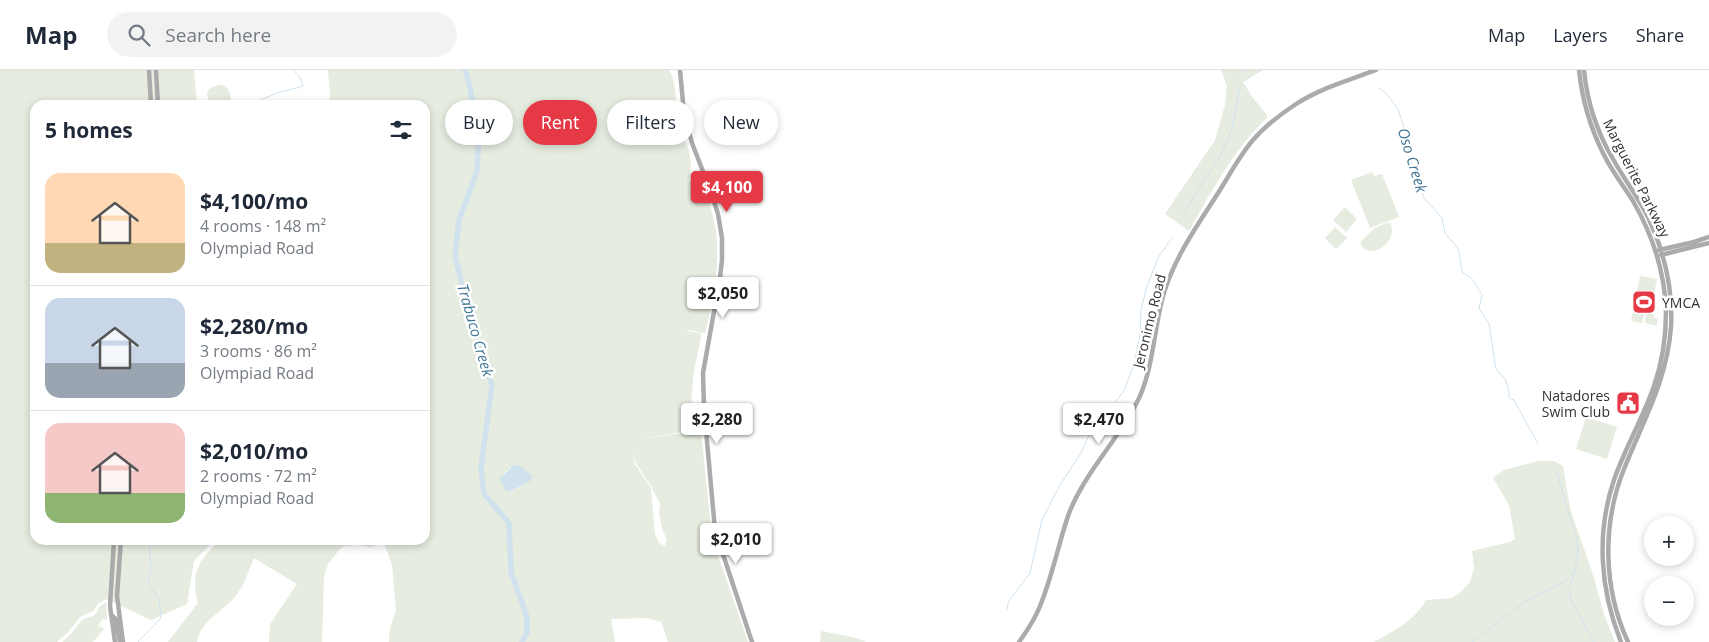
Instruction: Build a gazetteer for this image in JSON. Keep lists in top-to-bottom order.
{
  "streets": {
    "main road": ["Marguerite Parkway", "Jeronimo Road"]
  },
  "water": ["Oso Creek", "Trabuco Creek"],
  "places": {
    "sports": ["YMCA"],
    "public building": ["Natadores Swim Club"]
  },
  "page": {
    "header": "Map",
    "search": "Search here",
    "nav": ["Map", "Layers", "Share"],
    "chip": [
      "Buy",
      "Rent",
      "Filters",
      "New"
    ],
    "heading": "5 homes",
    "list": [
      {
        "name": "$4,100/mo",
        "note": "4 rooms · 148 m² · Olympiad Road"
      },
      {
        "name": "$2,280/mo",
        "note": "3 rooms · 86 m² · Olympiad Road"
      },
      {
        "name": "$2,010/mo",
        "note": "2 rooms · 72 m² · Olympiad Road"
      }
    ],
    "price": [
      "$4,100",
      "$2,050",
      "$2,280",
      "$2,470",
      "$2,010"
    ],
    "map_buttons": ["+", "−"]
  }
}
